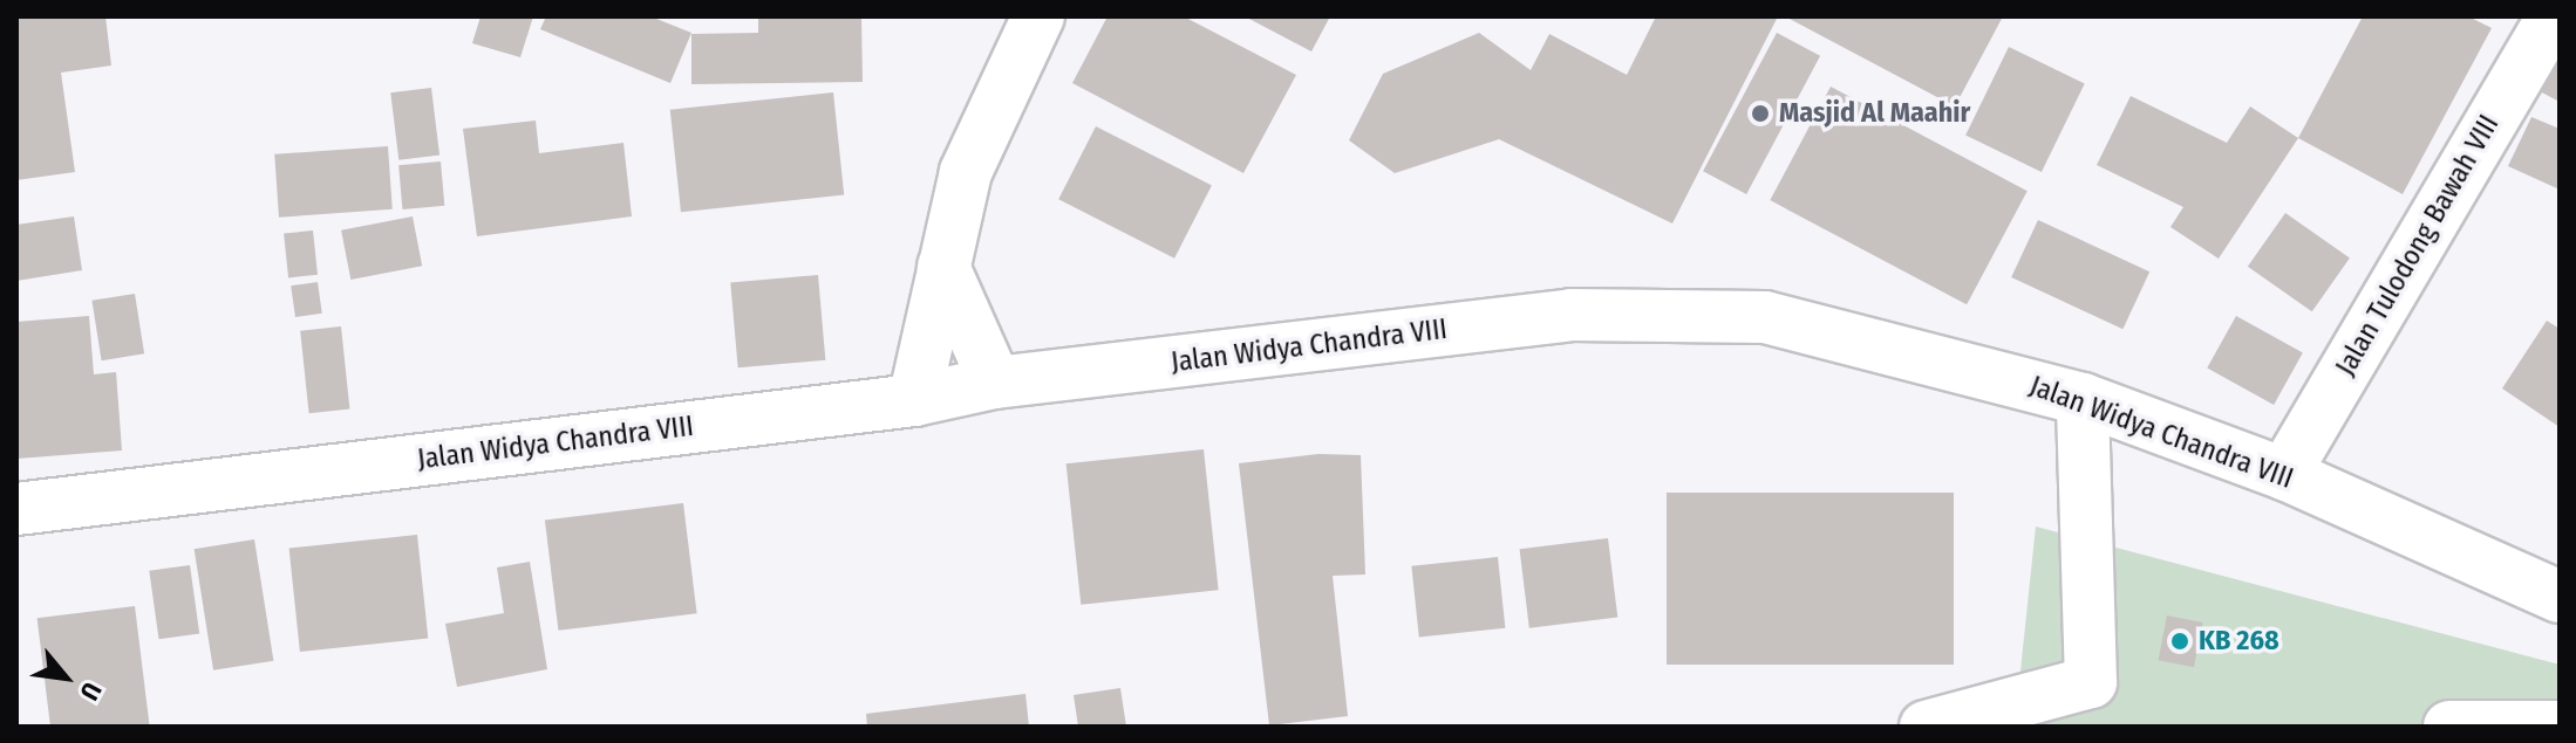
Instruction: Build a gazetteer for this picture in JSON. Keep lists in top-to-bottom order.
{
  "streets": {
    "street": ["Jalan Tulodong Bawah VIII", "Jalan Widya Chandra VIII"]
  },
  "crossings": [
    ["Jalan Tulodong Bawah VIII", "Jalan Widya Chandra VIII"]
  ],
  "places": ["Masjid Al Maahir", "KB 268"],
  "north": "bottom right"
}
